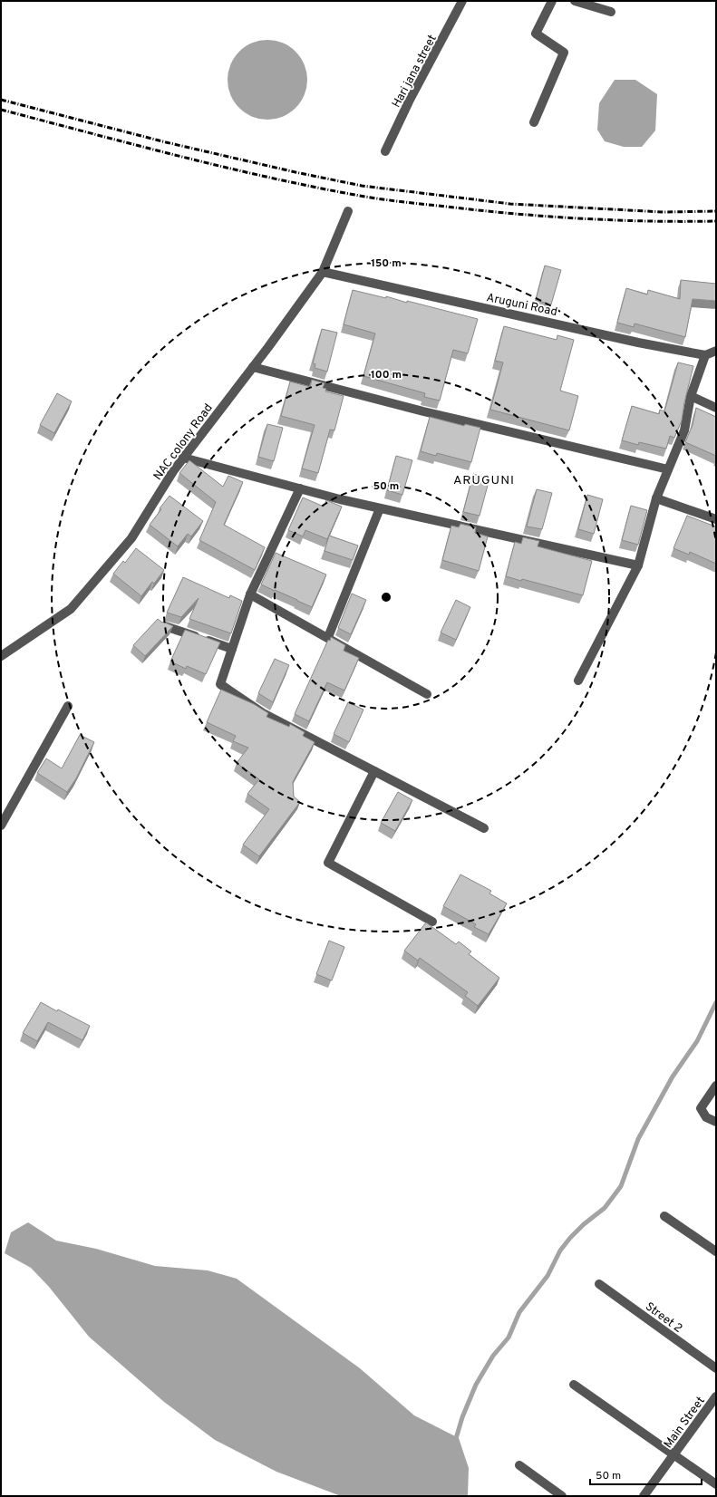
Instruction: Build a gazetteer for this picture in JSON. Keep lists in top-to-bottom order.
{
  "streets": {
    "street": [
      "Hari jana street",
      "Aruguni Road",
      "NAC colony Road",
      "Street 2",
      "Main Street"
    ]
  },
  "crossings": [
    ["Aruguni Road", "NAC colony Road"]
  ],
  "districts": ["ARUGUNI"],
  "scale_bar": "50 m",
  "rings": ["150 m", "100 m", "50 m"]
}
